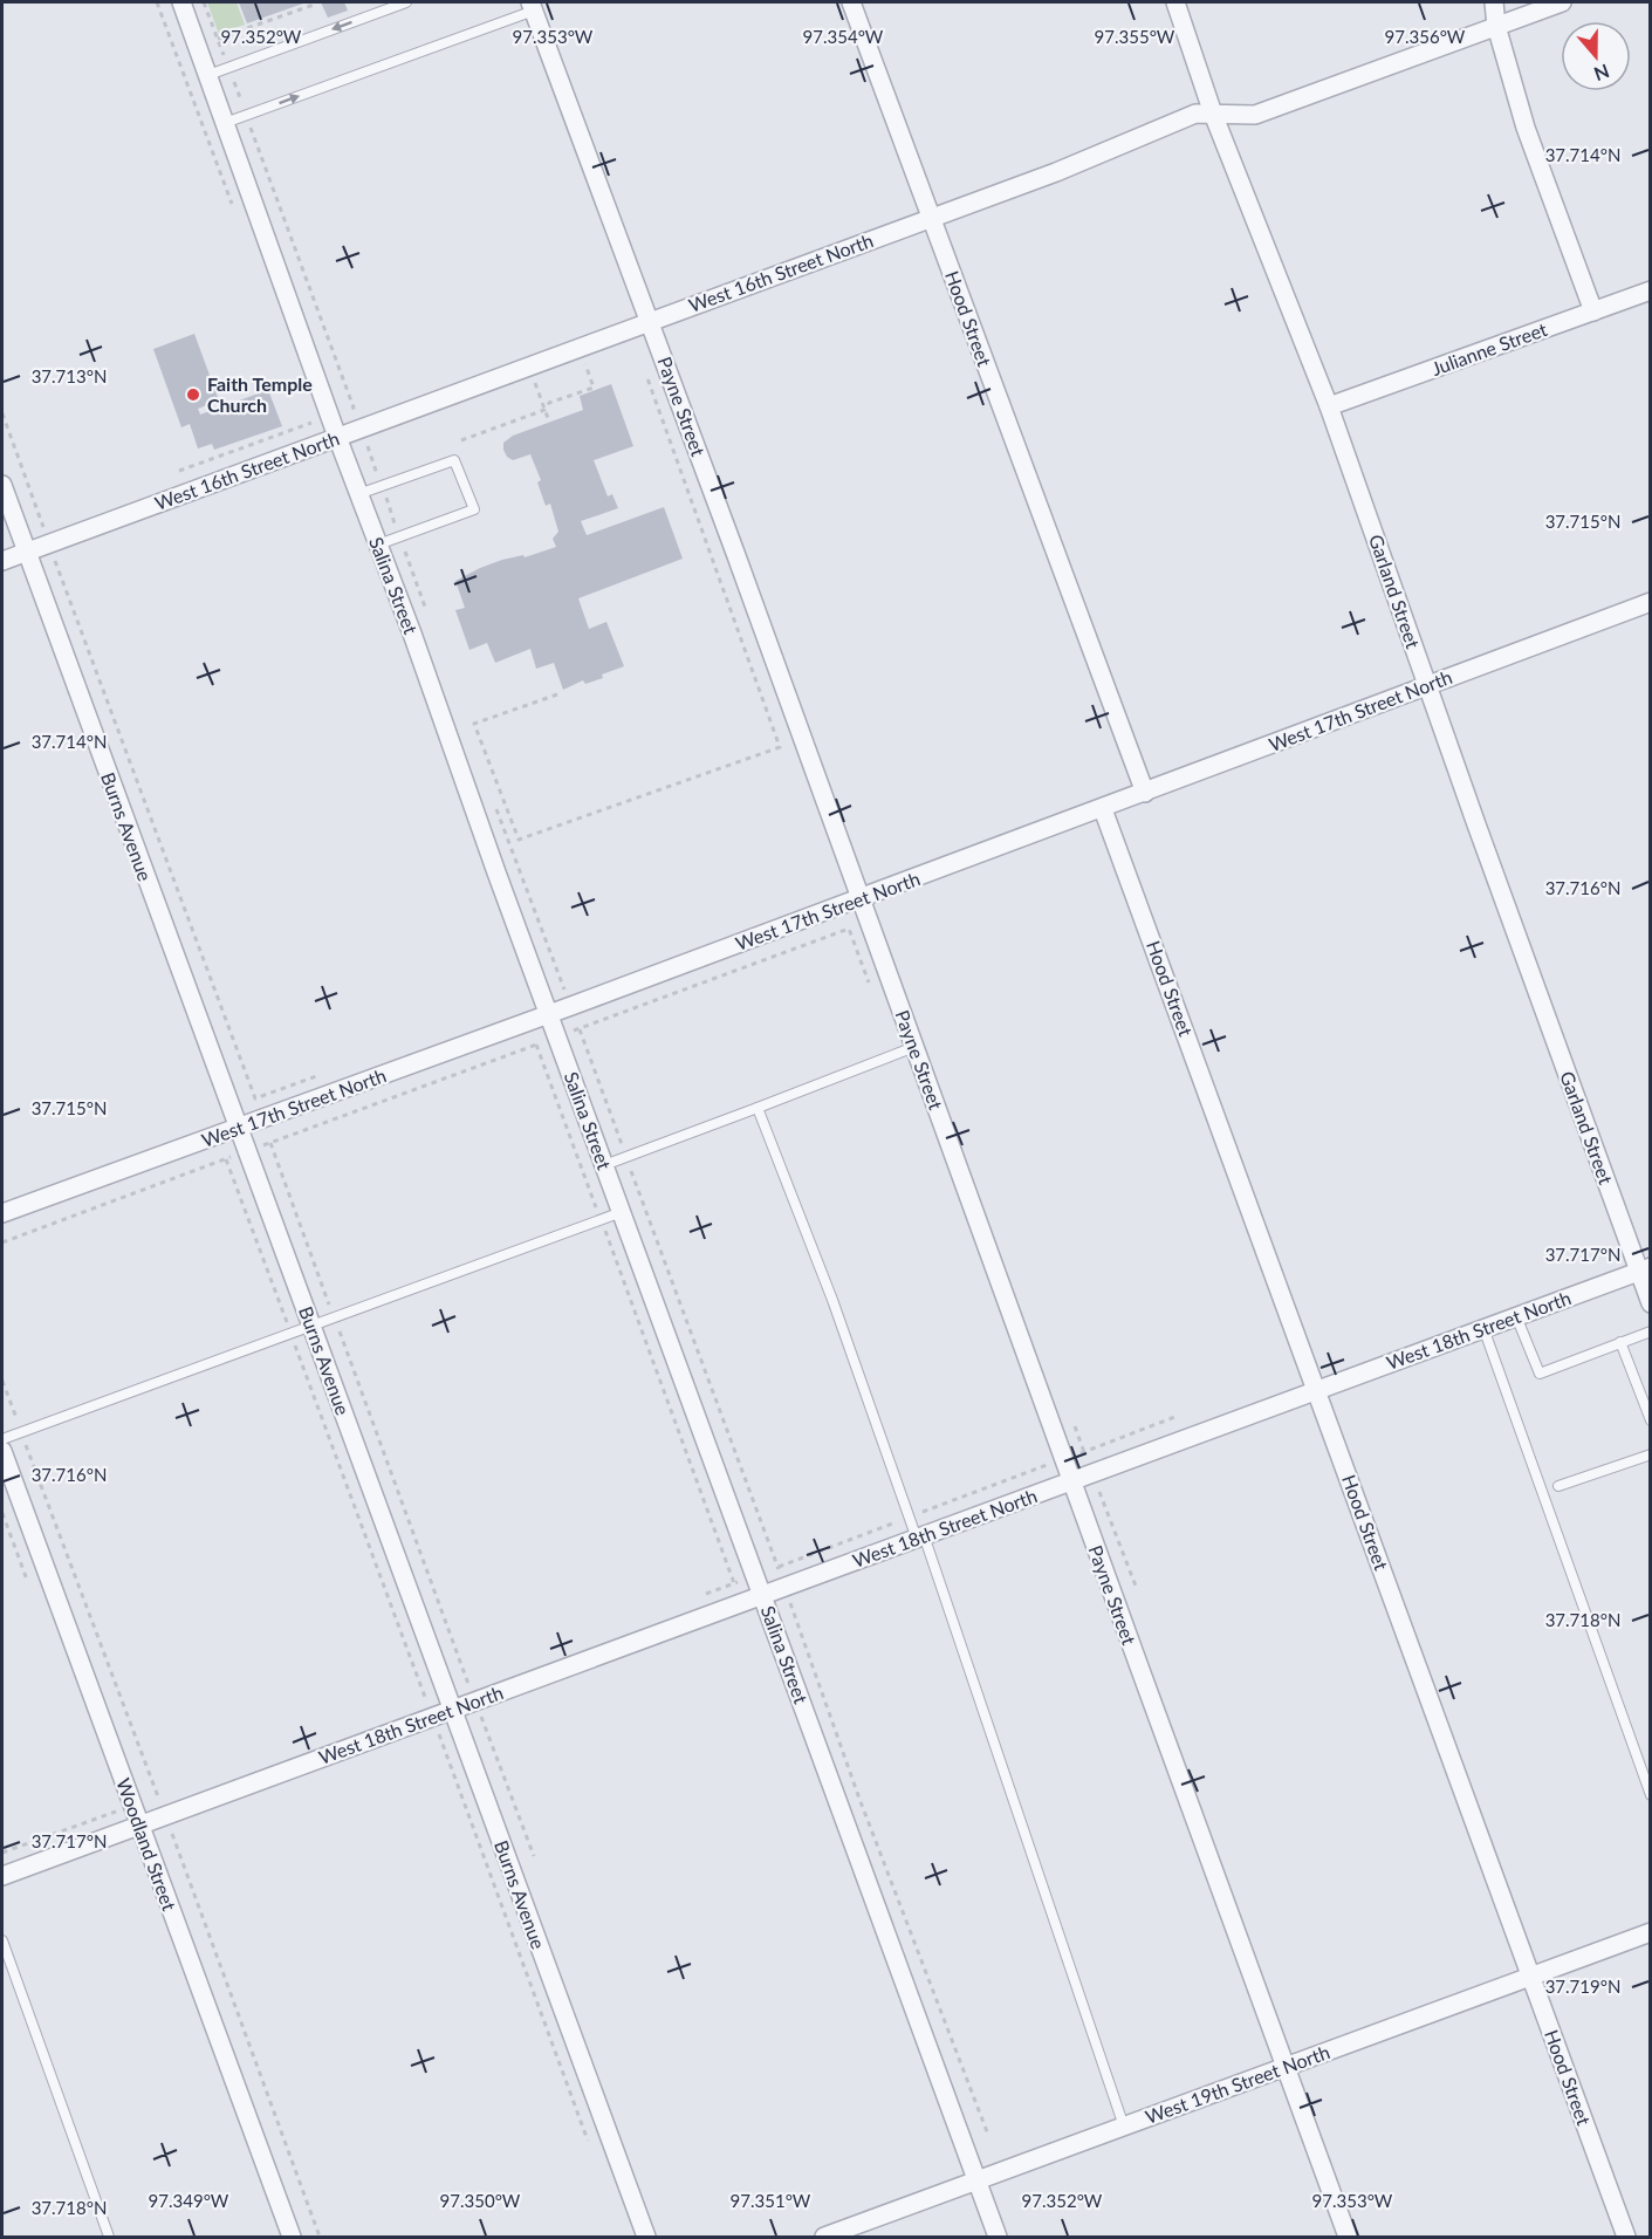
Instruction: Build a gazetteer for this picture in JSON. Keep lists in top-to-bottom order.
{
  "streets": {
    "street": [
      "West 16th Street North",
      "Hood Street",
      "Julianne Street",
      "Payne Street",
      "Salina Street",
      "Garland Street",
      "West 17th Street North",
      "Burns Avenue",
      "West 18th Street North",
      "Woodland Street",
      "West 19th Street North"
    ]
  },
  "crossings": [
    ["West 16th Street North", "Hood Street"],
    ["West 16th Street North", "Payne Street"],
    ["West 16th Street North", "Salina Street"],
    ["West 16th Street North", "Garland Street"],
    ["West 16th Street North", "Burns Avenue"],
    ["Hood Street", "West 17th Street North"],
    ["Hood Street", "West 18th Street North"],
    ["Hood Street", "West 19th Street North"],
    ["Julianne Street", "Garland Street"],
    ["Payne Street", "West 17th Street North"],
    ["Payne Street", "West 18th Street North"],
    ["Payne Street", "West 19th Street North"],
    ["Salina Street", "West 17th Street North"],
    ["Salina Street", "West 18th Street North"],
    ["Salina Street", "West 19th Street North"],
    ["Garland Street", "West 17th Street North"],
    ["Garland Street", "West 18th Street North"],
    ["West 17th Street North", "Burns Avenue"],
    ["Burns Avenue", "West 18th Street North"],
    ["West 18th Street North", "Woodland Street"]
  ],
  "places": ["Faith Temple Church"],
  "north": "bottom",
  "coordinates": [
    "97.352°W",
    "97.353°W",
    "97.354°W",
    "97.355°W",
    "97.356°W",
    "37.714°N",
    "37.713°N",
    "37.715°N",
    "37.716°N",
    "37.717°N",
    "37.718°N",
    "37.719°N",
    "97.349°W",
    "97.350°W",
    "97.351°W"
  ]
}
